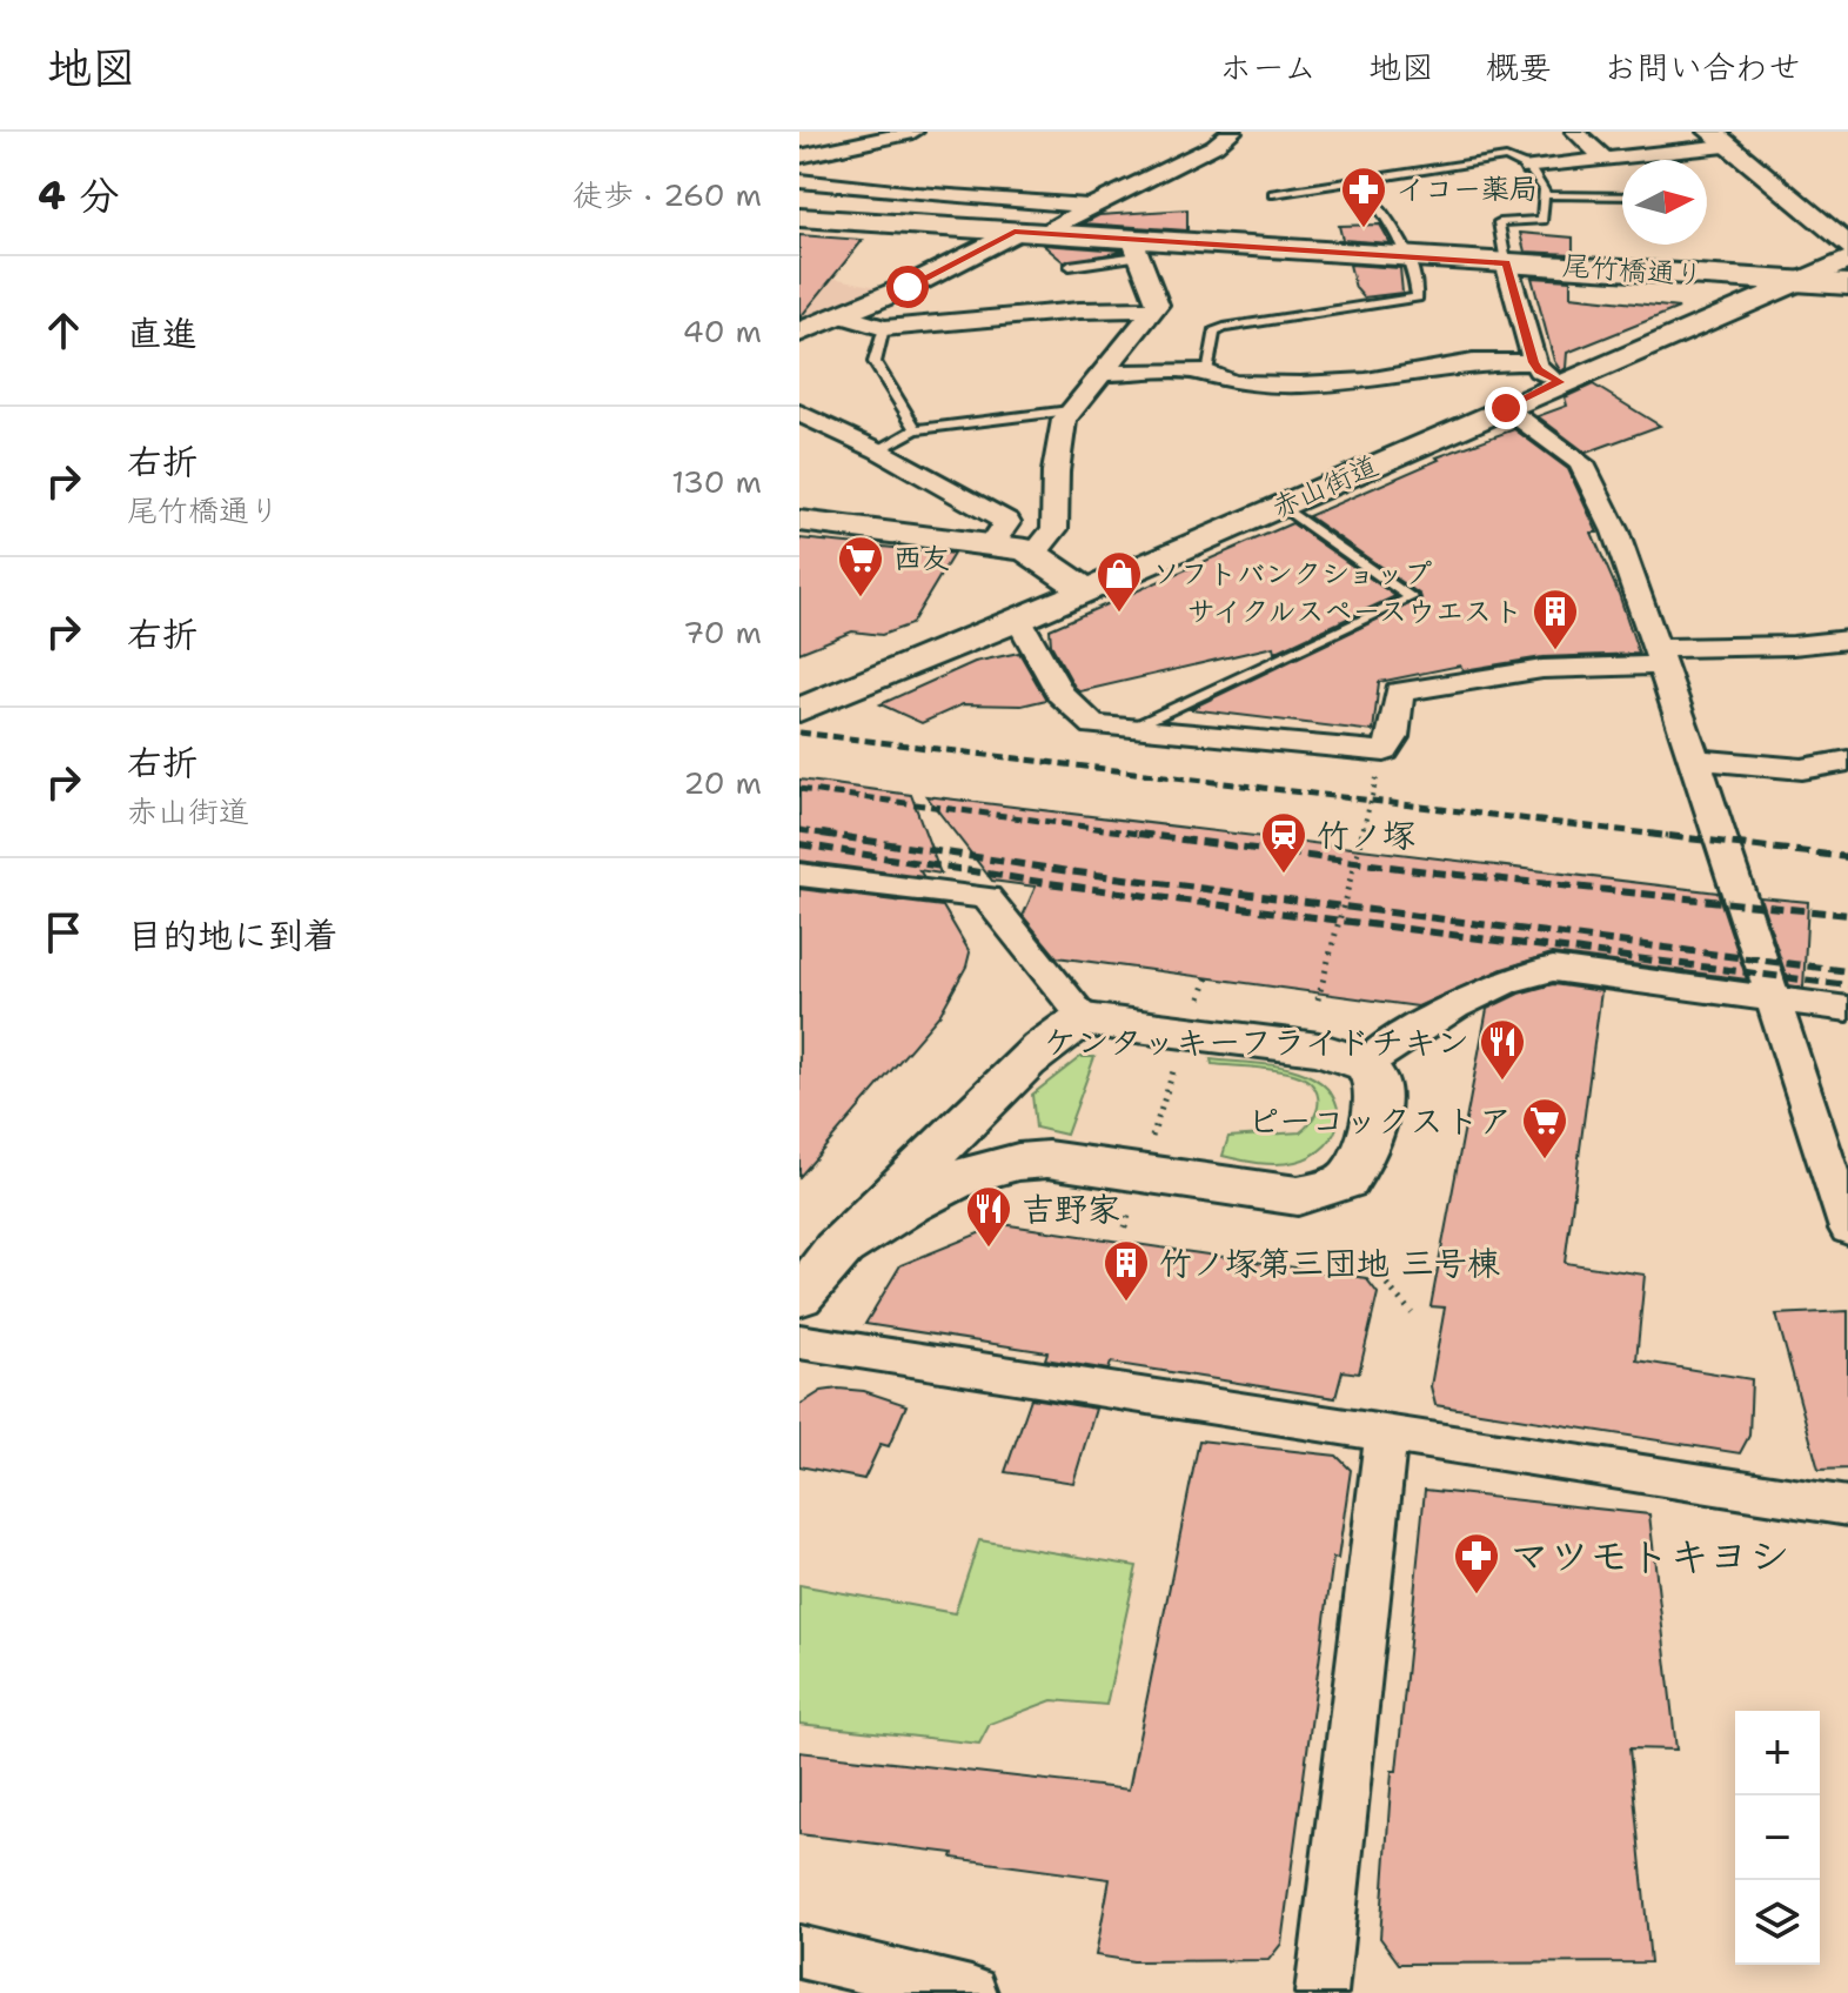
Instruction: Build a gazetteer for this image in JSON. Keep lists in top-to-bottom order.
{
  "streets": {
    "main road": ["尾竹橋通り"],
    "street": ["赤山街道"]
  },
  "crossings": [
    ["尾竹橋通り", "赤山街道"]
  ],
  "places": {
    "pharmacy": ["イコー薬局", "マツモトキヨシ"],
    "supermarket": ["西友", "ピーコックストア"],
    "shop": ["ソフトバンクショップ"],
    "building": ["サイクルスペースウエスト", "竹ノ塚第三団地 三号棟"],
    "station": ["竹ノ塚"],
    "restaurant": ["ケンタッキーフライドチキン", "吉野家"]
  },
  "north": "right",
  "page": {
    "header": "地図",
    "nav": [
      "ホーム",
      "地図",
      "概要",
      "お問い合わせ"
    ],
    "heading": ["4 分", "徒歩 · 260 m"],
    "list": [
      ["直進", "40 m"],
      ["右折", "尾竹橋通り", "130 m"],
      ["右折", "70 m"],
      ["右折", "赤山街道", "20 m"],
      "目的地に到着"
    ],
    "map_buttons": ["+", "−"]
  }
}
